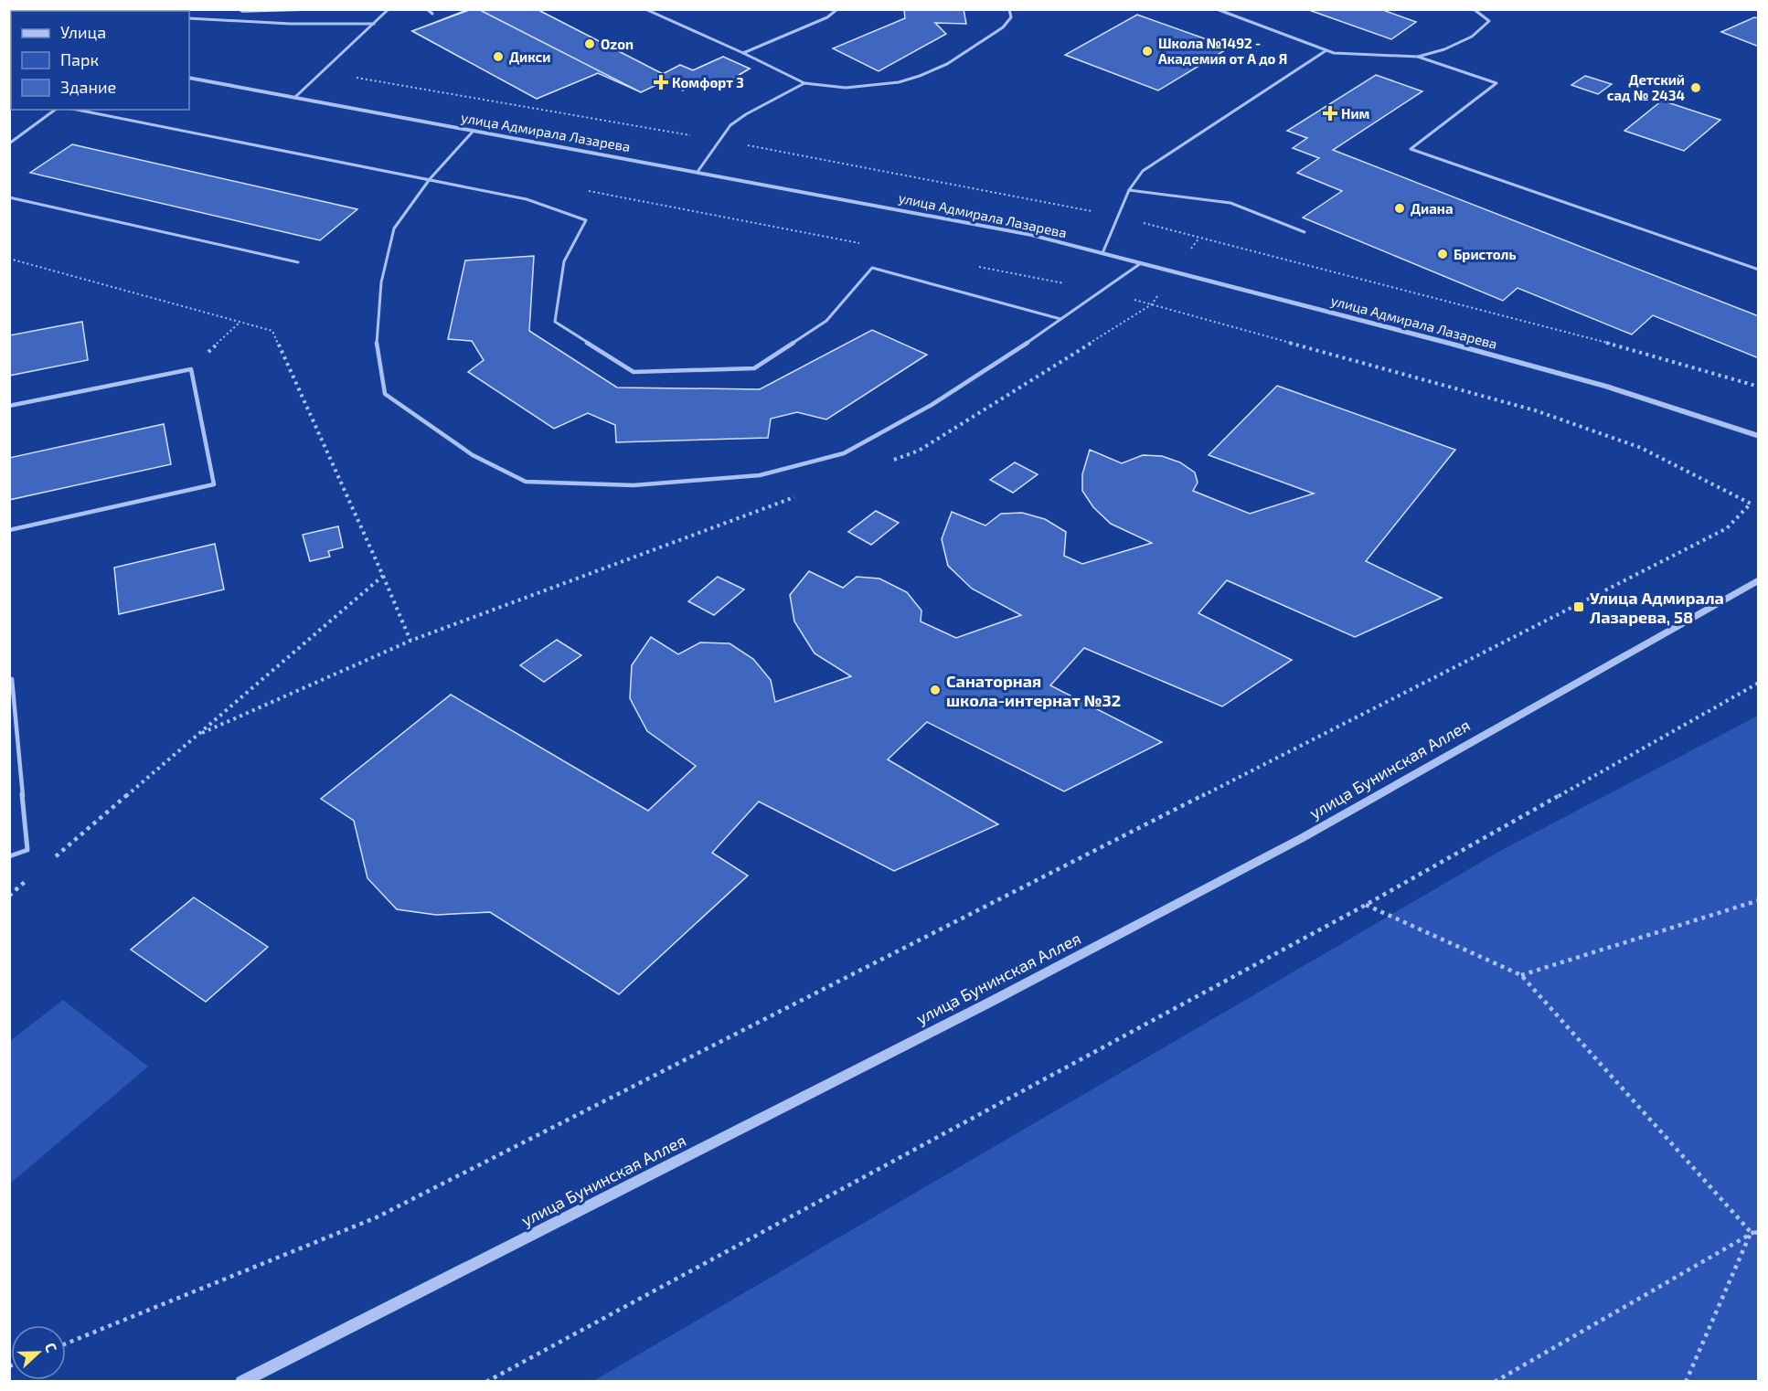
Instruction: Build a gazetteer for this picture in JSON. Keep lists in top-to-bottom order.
{
  "streets": {
    "street": ["улица Адмирала Лазарева", "улица Бунинская Аллея"]
  },
  "places": {
    "other": [
      "Ozon",
      "Школа №1492 - Академия от А до Я",
      "Дикси",
      "Детский сад № 2434",
      "Диана",
      "Бристоль",
      "Санаторная школа-интернат №32"
    ],
    "health": ["Комфорт 3", "Ним"],
    "transit": ["Улица Адмирала Лазарева, 58"]
  },
  "legend": ["Улица", "Парк", "Здание"],
  "north": "right"
}
